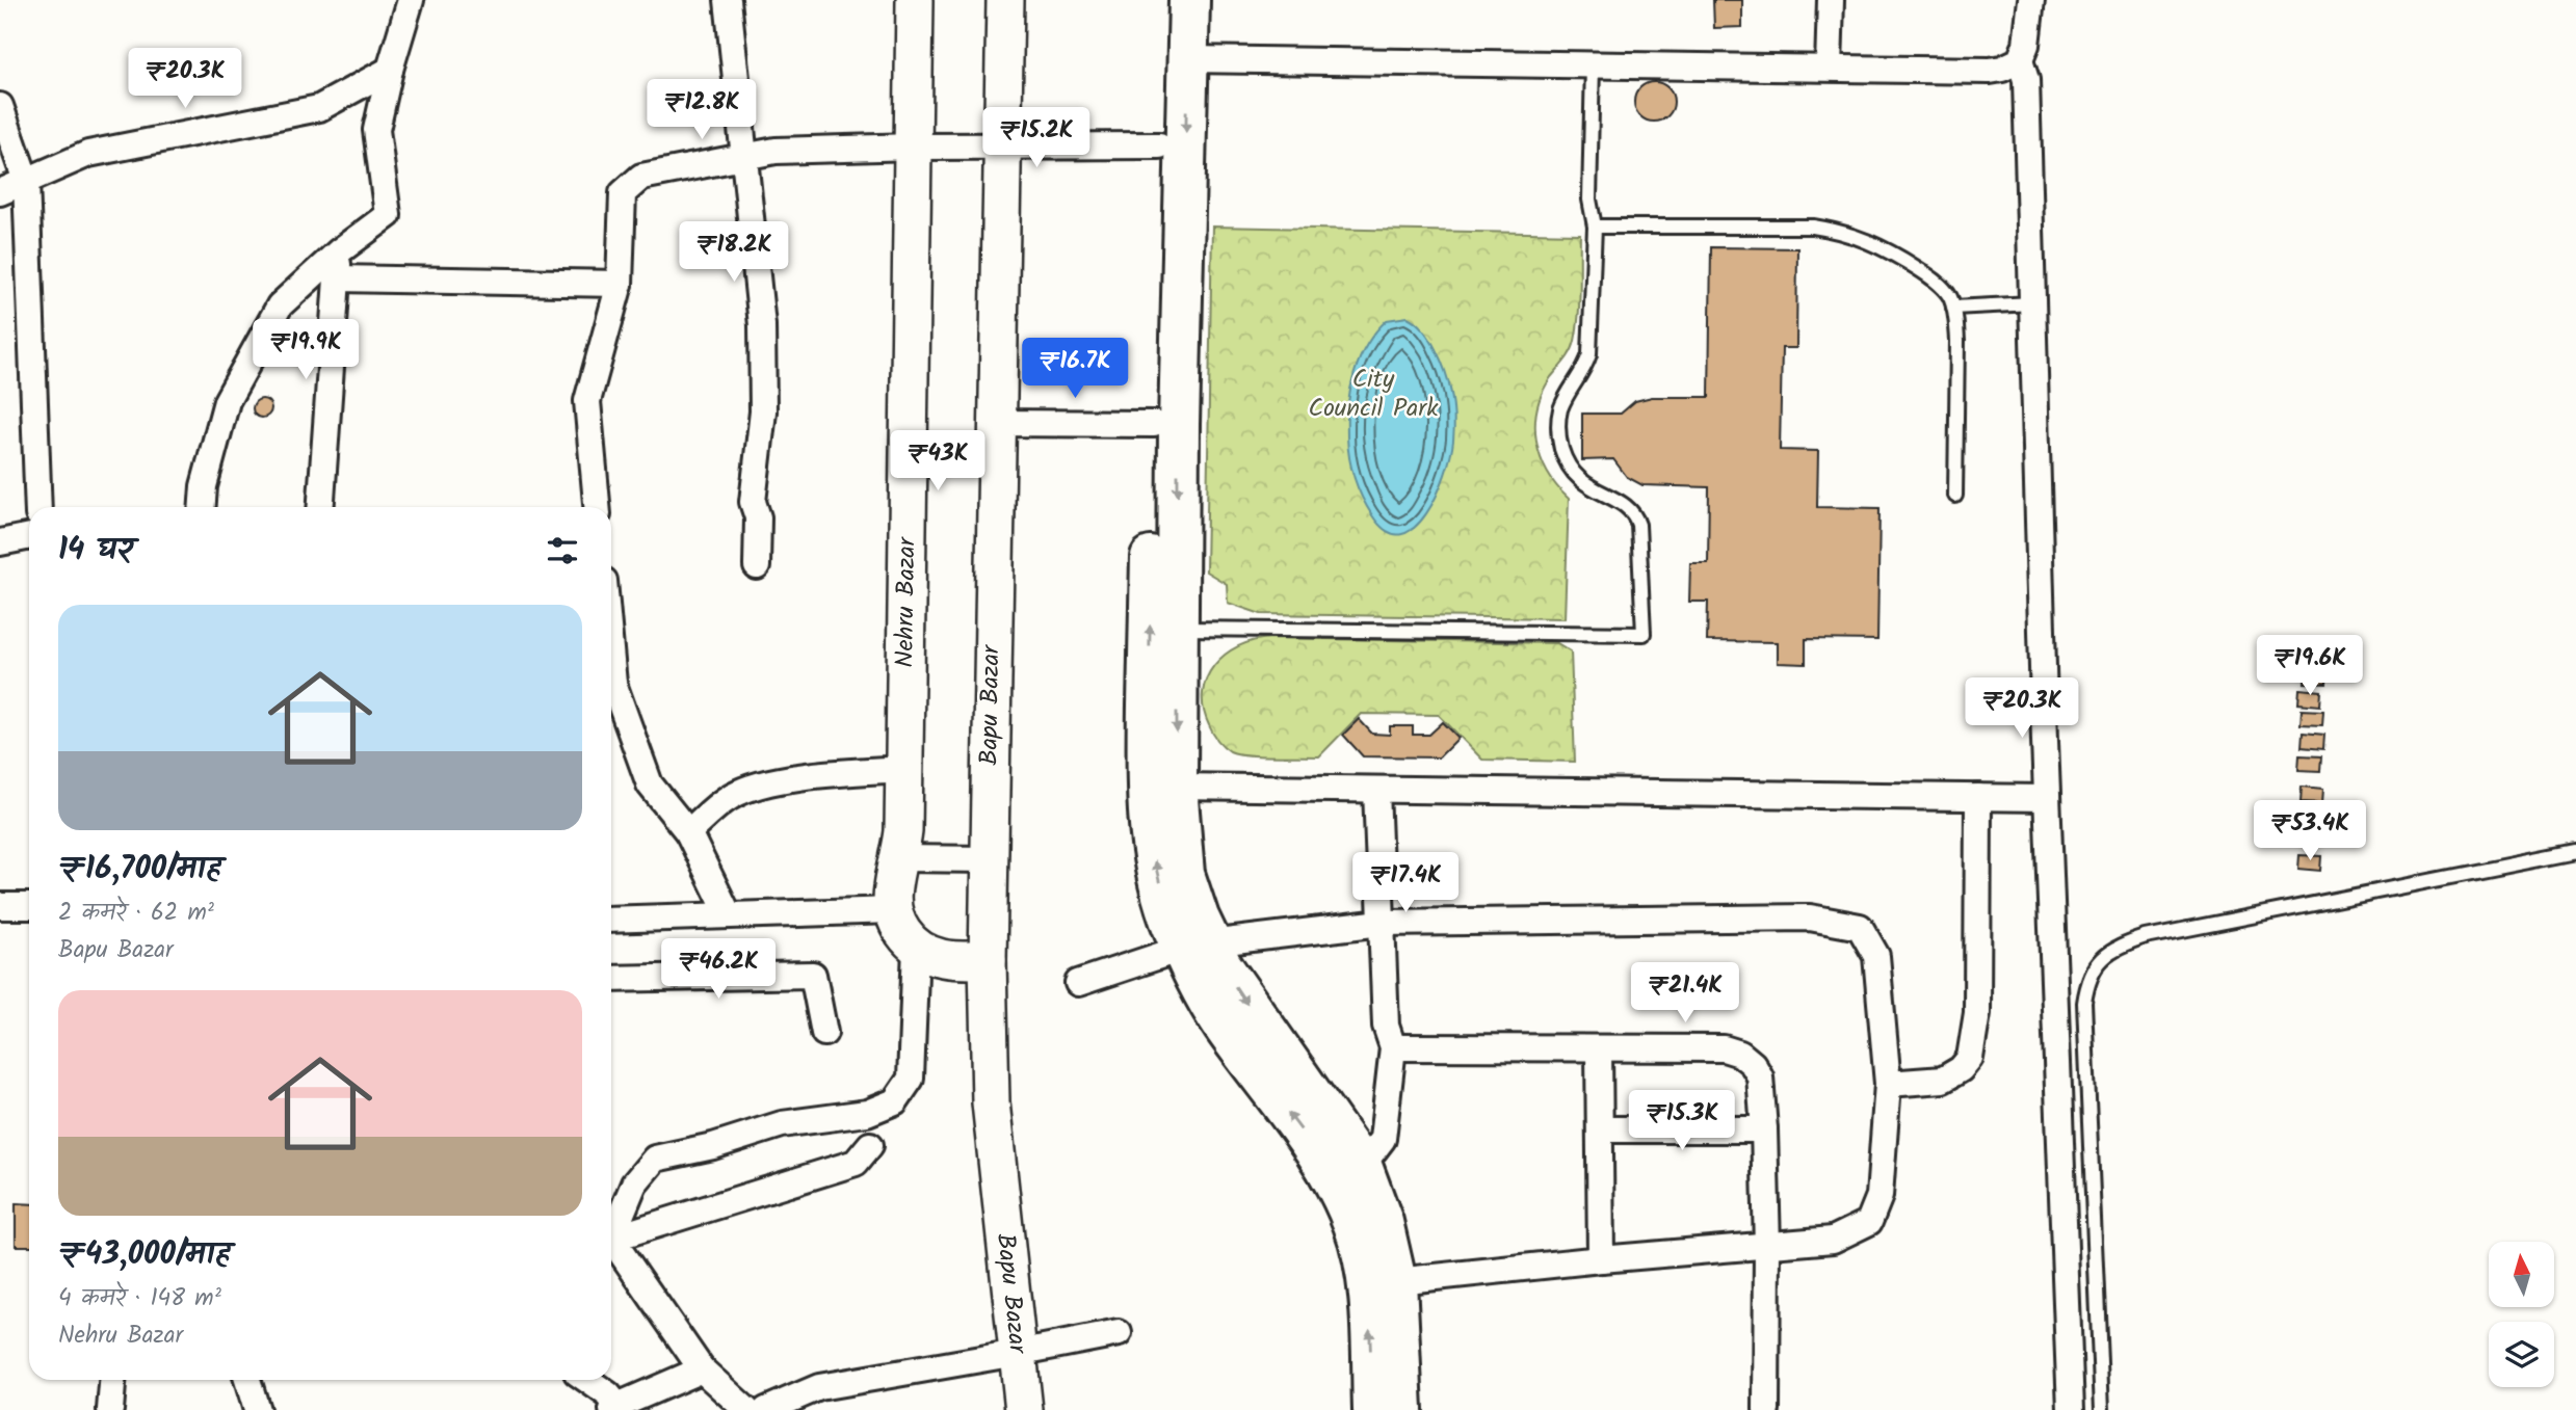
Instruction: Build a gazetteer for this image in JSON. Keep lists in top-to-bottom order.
{
  "streets": {
    "main road": ["Nehru Bazar", "Bapu Bazar"]
  },
  "parks": ["City Council Park"],
  "north": "top",
  "page": {
    "price": [
      "₹20.3K",
      "₹12.8K",
      "₹15.2K",
      "₹18.2K",
      "₹19.9K",
      "₹16.7K",
      "₹43K",
      "₹19.6K",
      "₹20.3K",
      "₹53.4K",
      "₹17.4K",
      "₹46.2K",
      "₹21.4K",
      "₹15.3K"
    ],
    "heading": "14 घर",
    "list": [
      {
        "name": "₹16,700/माह",
        "note": "2 कमरे · 62 m² · Bapu Bazar"
      },
      {
        "name": "₹43,000/माह",
        "note": "4 कमरे · 148 m² · Nehru Bazar"
      }
    ]
  }
}
